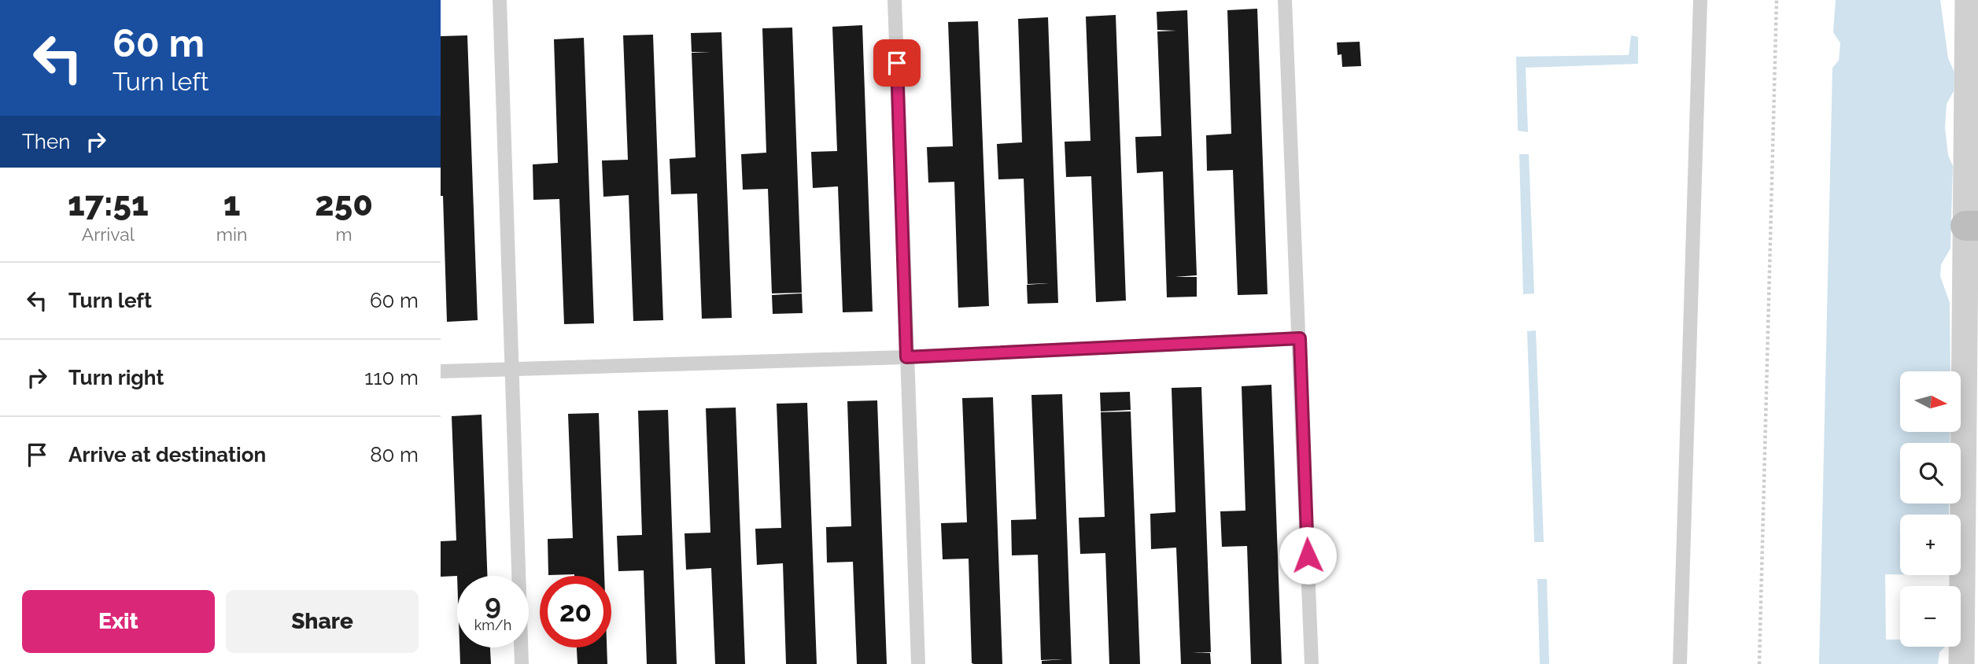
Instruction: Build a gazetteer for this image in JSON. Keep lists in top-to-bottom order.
{
  "north": "right",
  "page": {
    "turn": ["60 m", "Turn left"],
    "then": "Then",
    "eta": [
      "17:51",
      "Arrival",
      "1",
      "min",
      "250",
      "m"
    ],
    "list": [
      {
        "name": "Turn left",
        "value": "60 m"
      },
      {
        "name": "Turn right",
        "value": "110 m"
      },
      {
        "name": "Arrive at destination",
        "value": "80 m"
      }
    ],
    "map_buttons": ["+", "−"],
    "speed": "9 km/h",
    "limit": "20",
    "buttons": ["Exit", "Share"]
  }
}
